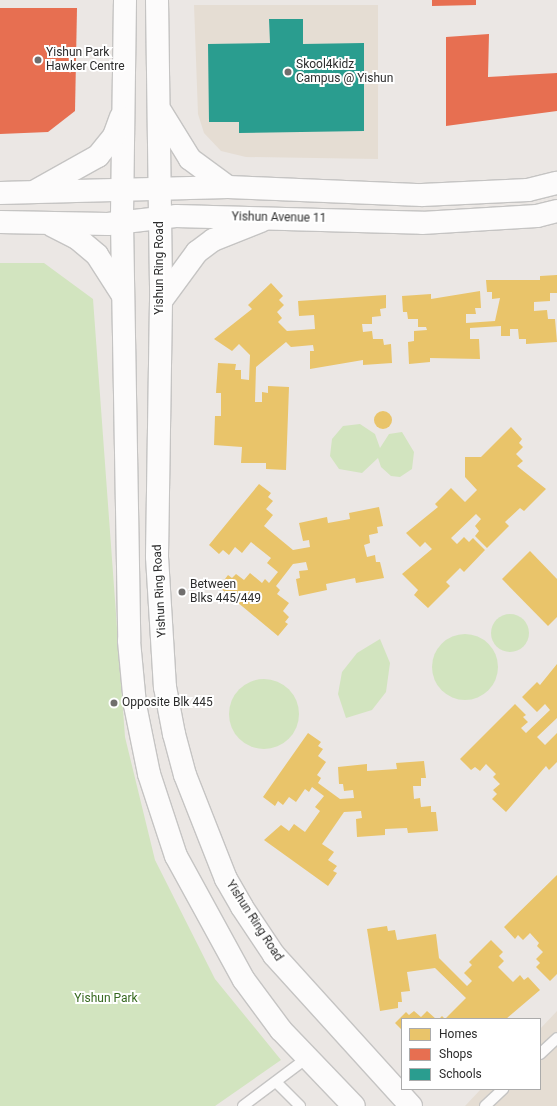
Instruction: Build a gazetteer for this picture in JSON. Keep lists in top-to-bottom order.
{
  "streets": {
    "main road": ["Yishun Avenue 11", "Yishun Ring Road"]
  },
  "crossings": [
    ["Yishun Avenue 11", "Yishun Ring Road"]
  ],
  "parks": ["Yishun Park"],
  "places": [
    "Yishun Park Hawker Centre",
    "Skool4kidz Campus @ Yishun",
    "Between Blks 445/449",
    "Opposite Blk 445"
  ],
  "legend": ["Homes", "Shops", "Schools"]
}
